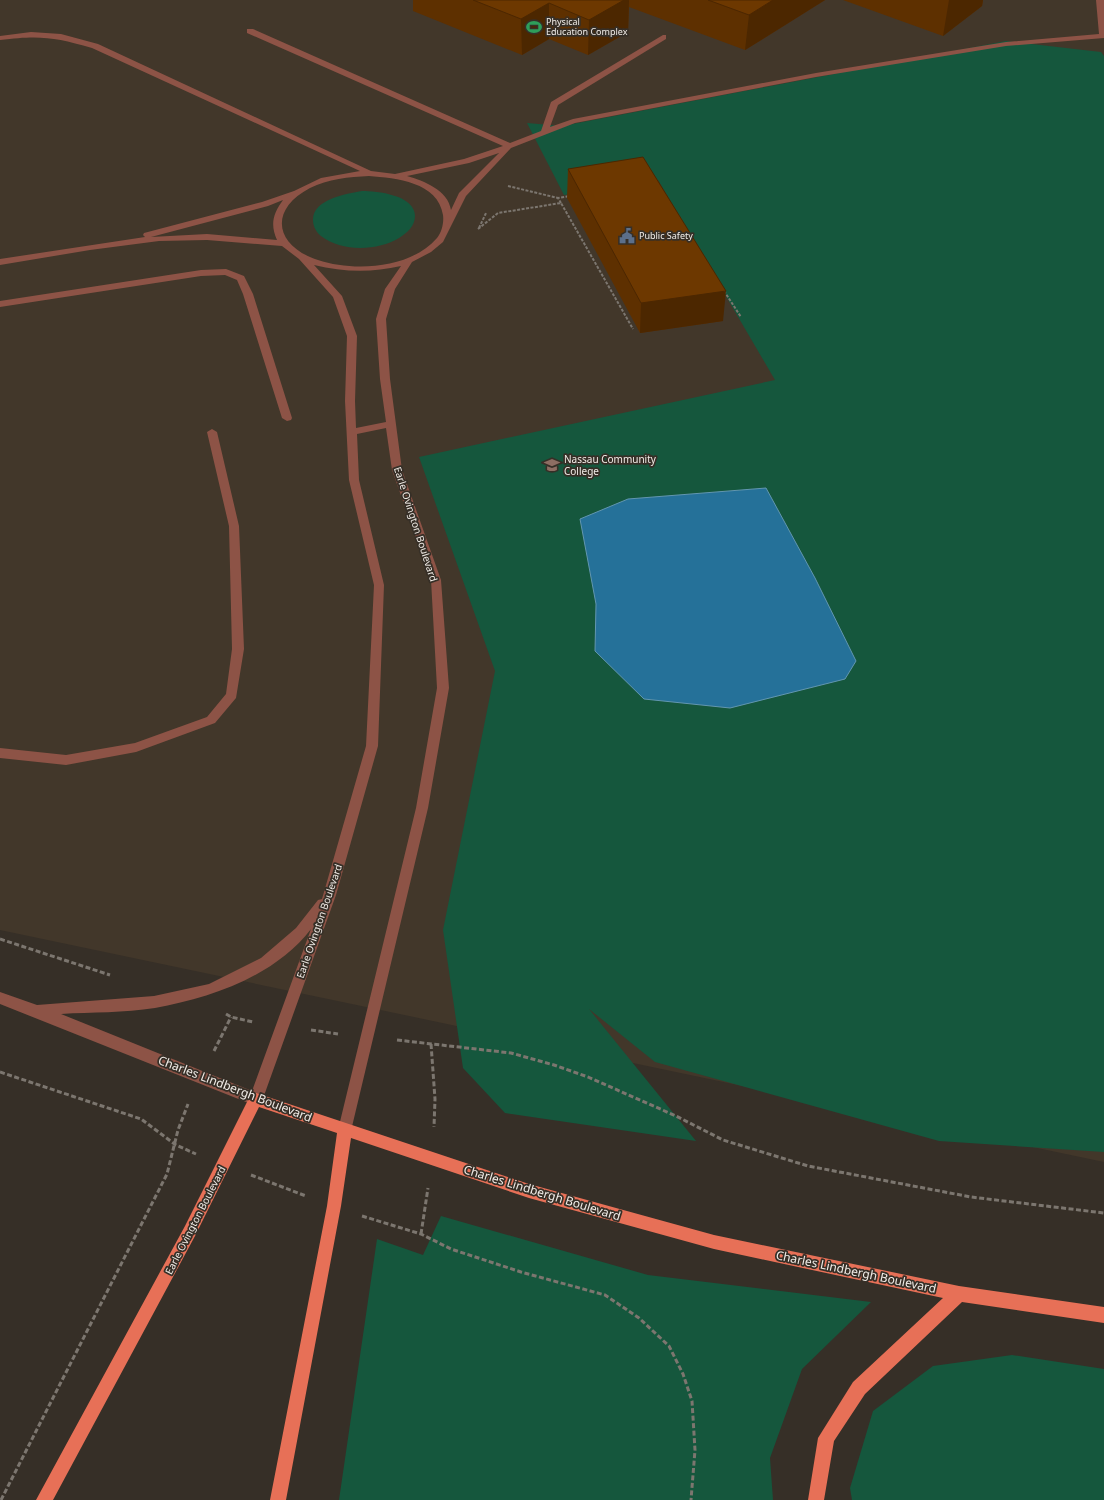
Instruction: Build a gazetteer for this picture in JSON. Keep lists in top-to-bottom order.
{
  "streets": {
    "main road": ["Earle Ovington Boulevard", "Charles Lindbergh Boulevard"]
  },
  "crossings": [
    ["Earle Ovington Boulevard", "Charles Lindbergh Boulevard"]
  ],
  "places": {
    "sports": ["Physical Education Complex"],
    "public building": ["Public Safety"],
    "school or university": ["Nassau Community College"]
  }
}
